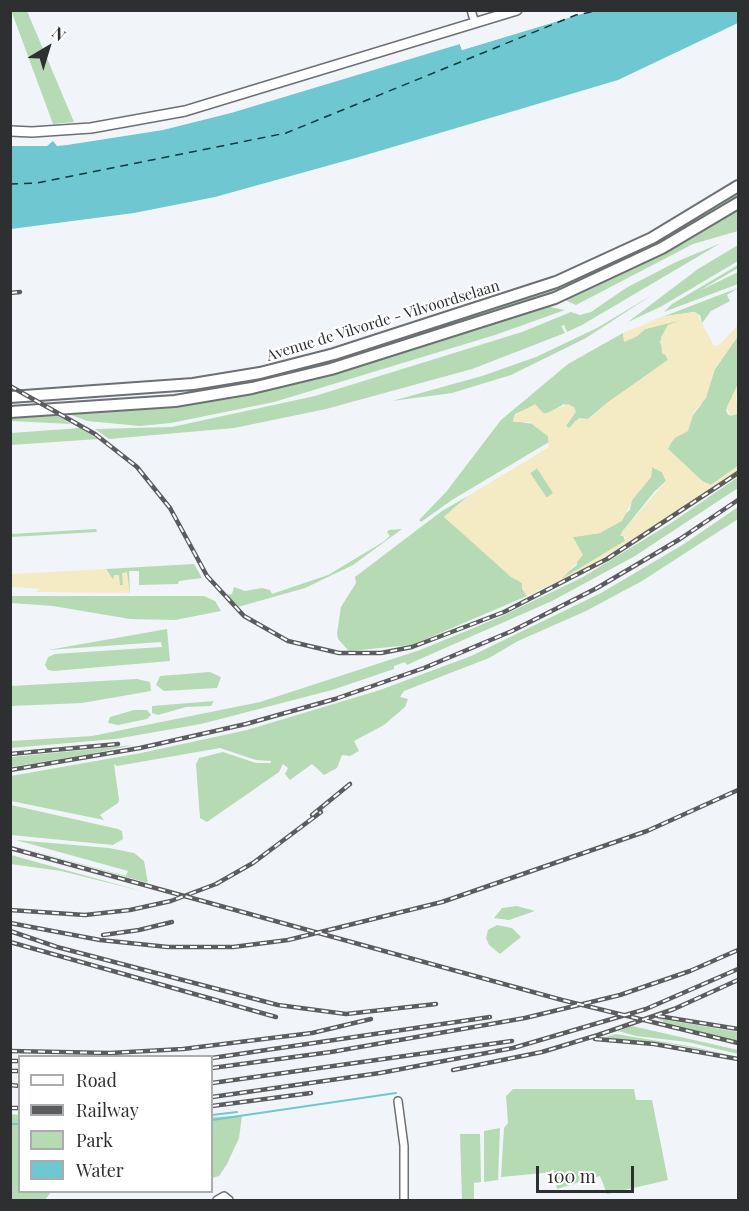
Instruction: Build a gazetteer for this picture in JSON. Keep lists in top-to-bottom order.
{
  "streets": {
    "main road": ["Avenue de Vilvorde - Vilvoordselaan"]
  },
  "legend": [
    "Road",
    "Railway",
    "Park",
    "Water"
  ],
  "scale_bar": "100 m",
  "north": "top right"
}
